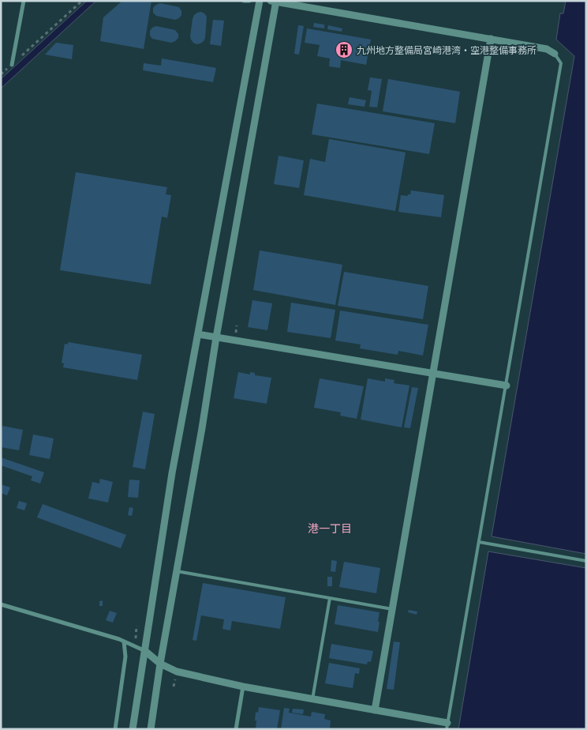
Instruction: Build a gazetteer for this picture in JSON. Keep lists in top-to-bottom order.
{
  "districts": ["港一丁目"],
  "places": {
    "building": ["九州地方整備局宮崎港湾・空港整備事務所"]
  }
}
